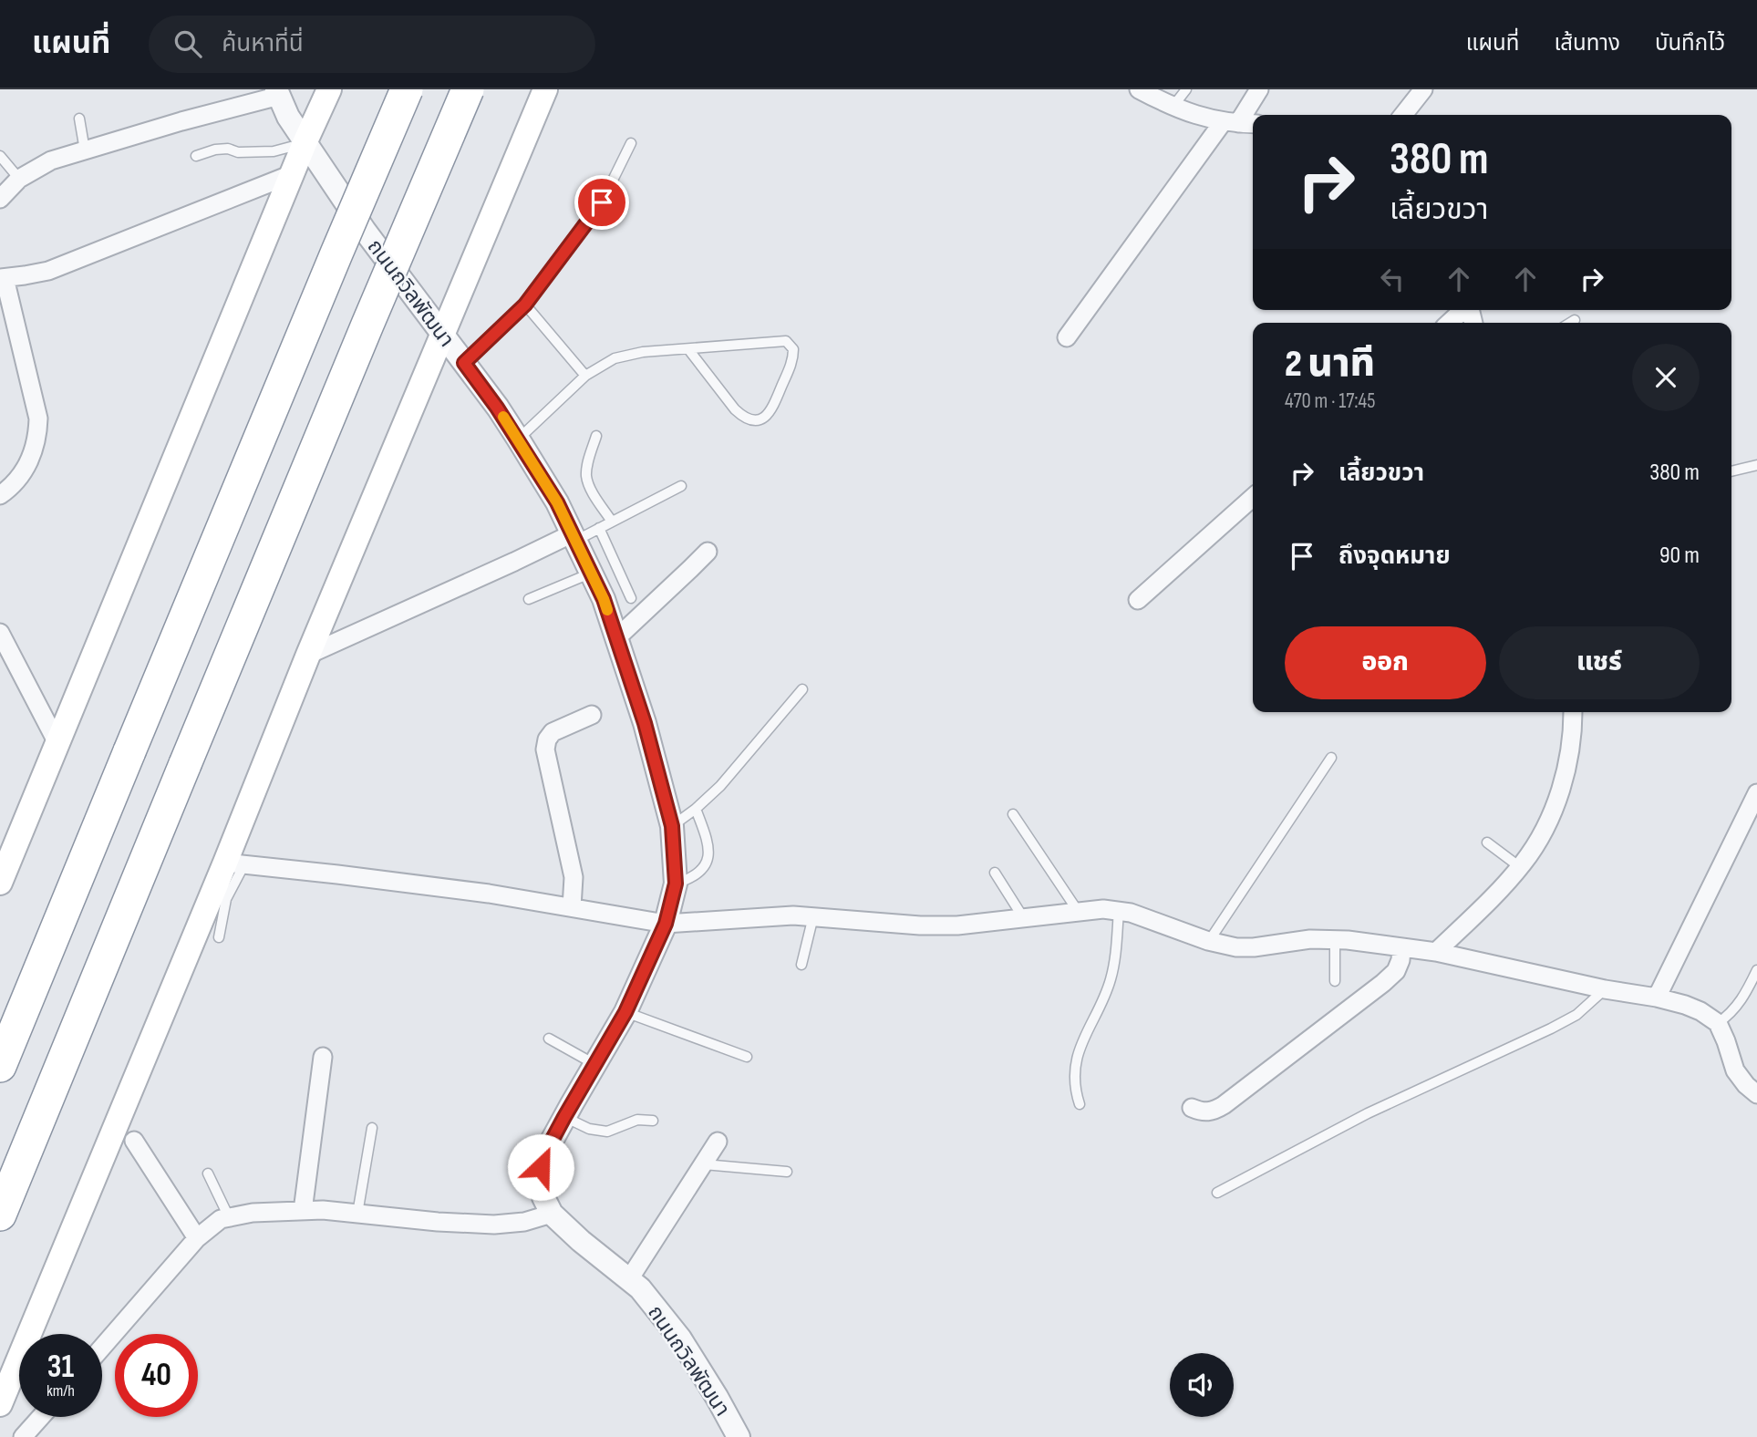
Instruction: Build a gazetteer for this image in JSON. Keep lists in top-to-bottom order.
{
  "streets": {
    "street": ["ถนนถวิลพัฒนา"]
  },
  "page": {
    "header": "แผนที่",
    "search": "ค้นหาที่นี่",
    "nav": ["แผนที่", "เส้นทาง", "บันทึกไว้"],
    "turn": ["380 m", "เลี้ยวขวา"],
    "heading": ["2 นาที", "470 m · 17:45"],
    "list": [
      {
        "name": "เลี้ยวขวา",
        "value": "380 m"
      },
      {
        "name": "ถึงจุดหมาย",
        "value": "90 m"
      }
    ],
    "buttons": ["ออก", "แชร์"],
    "speed": "31 km/h",
    "limit": "40"
  }
}
